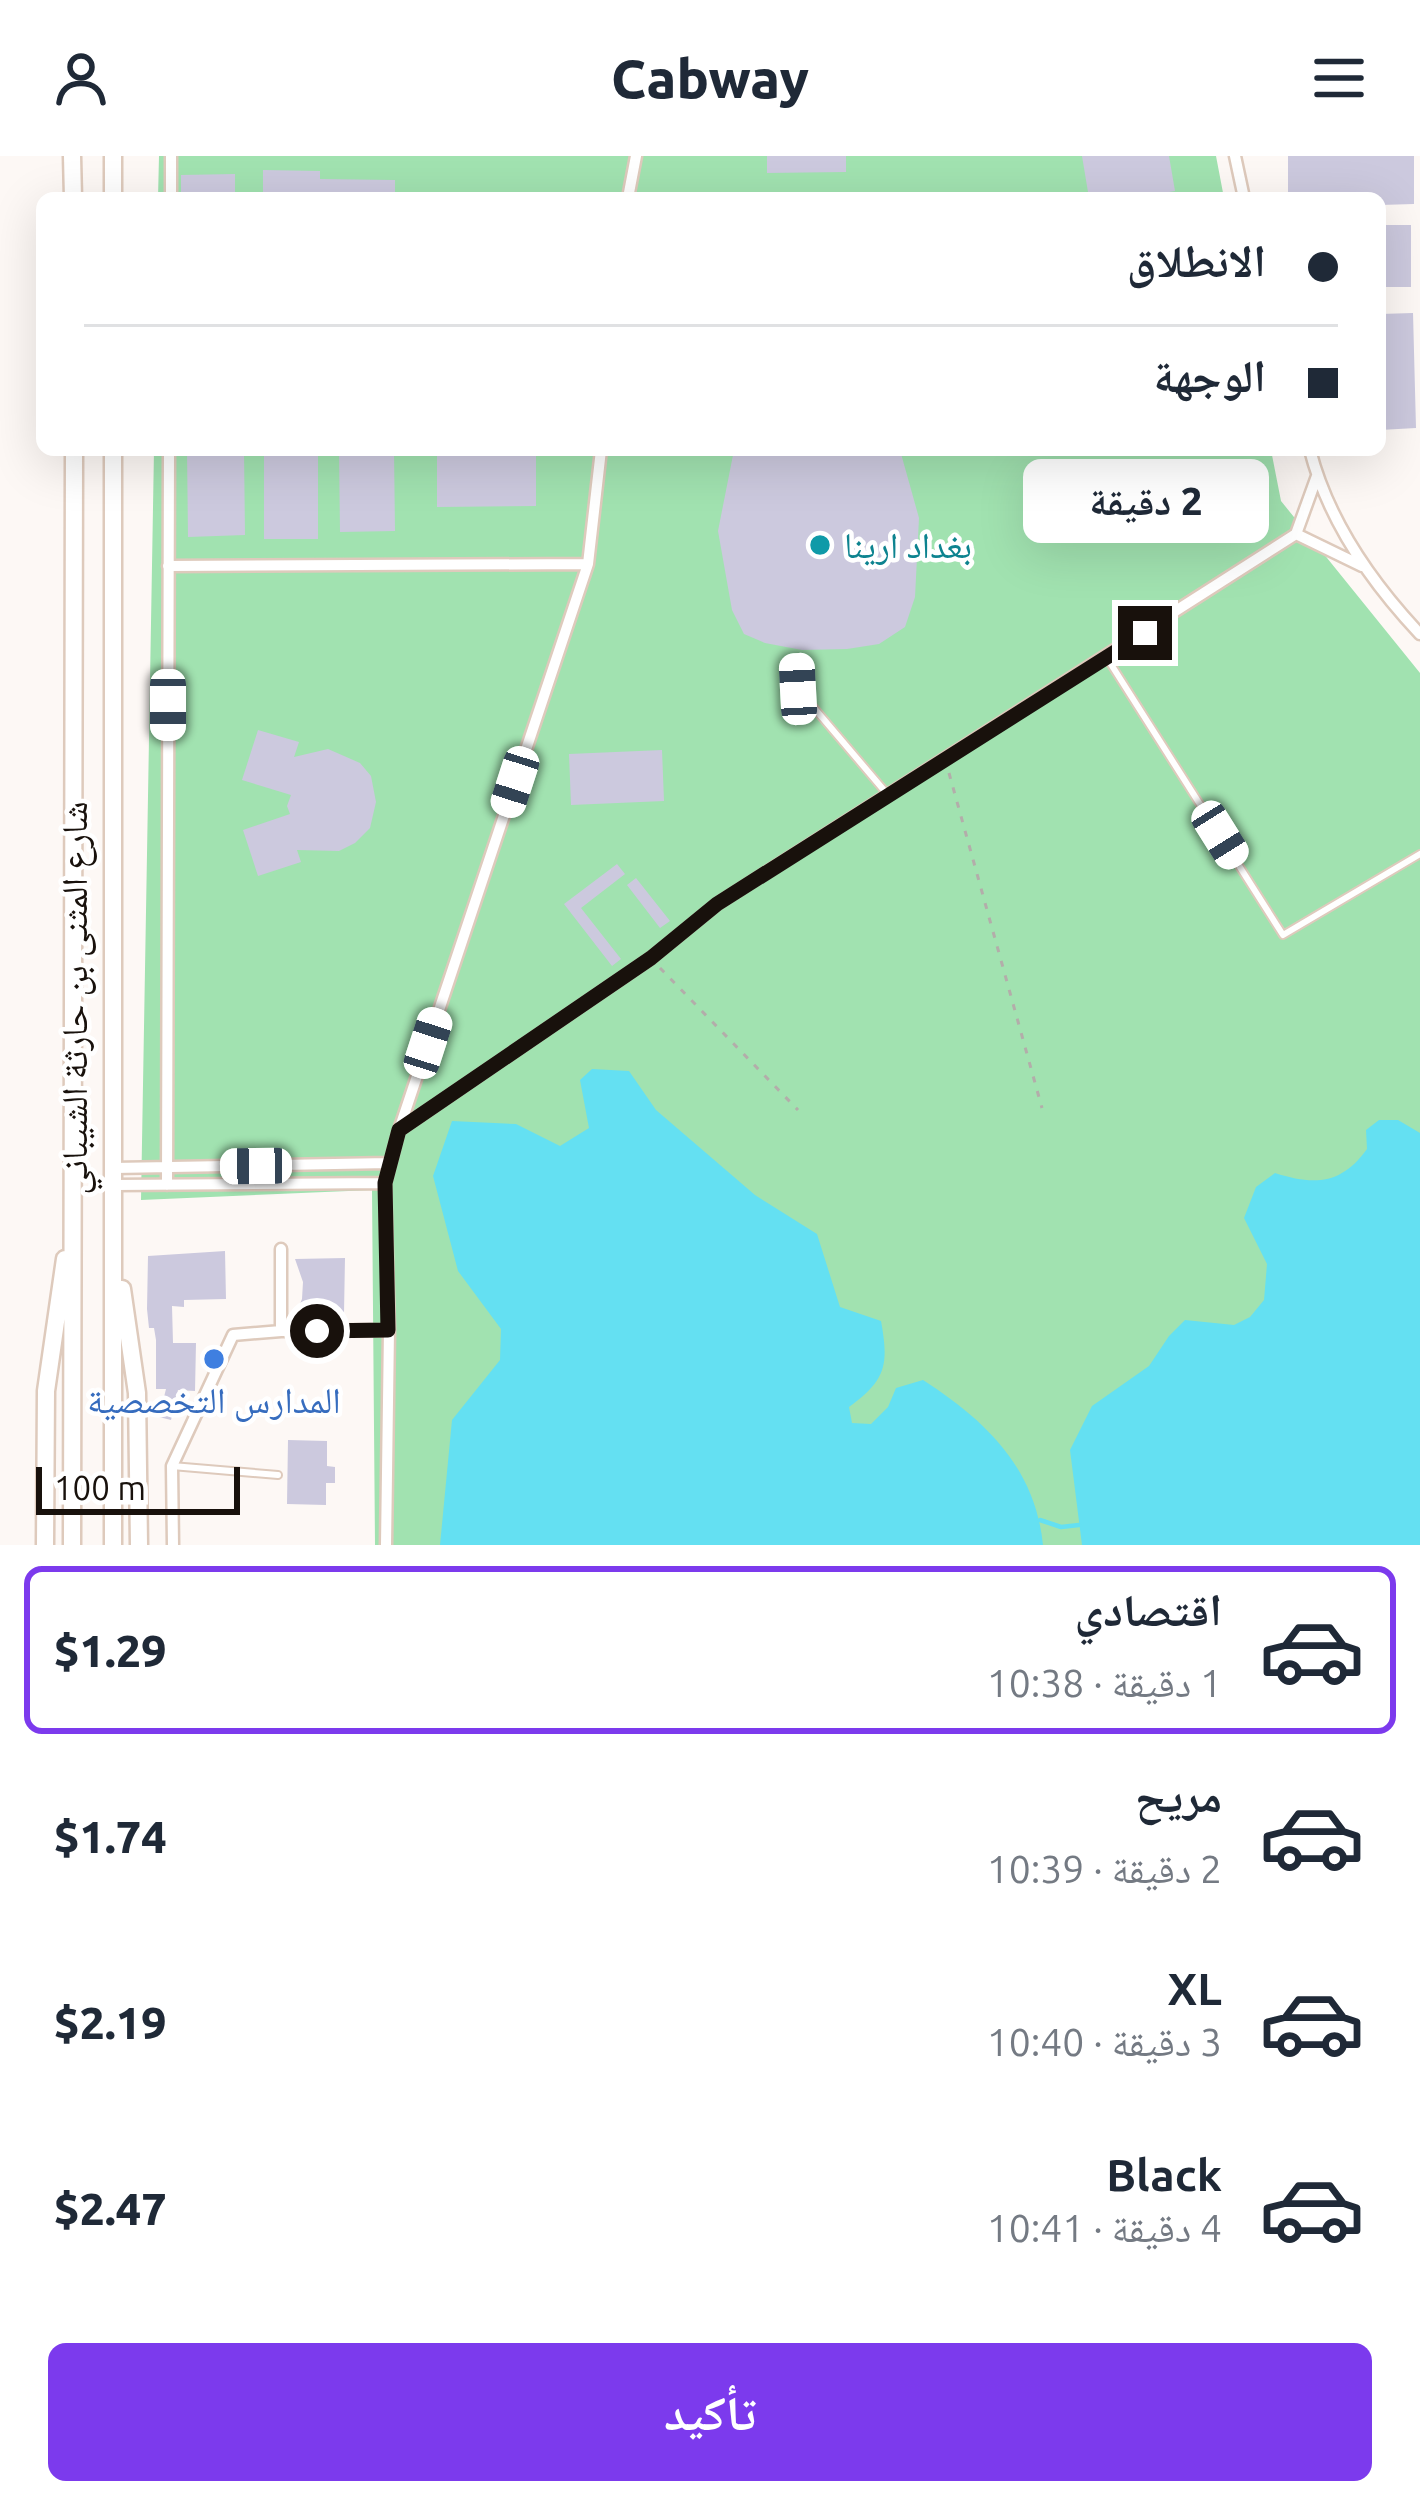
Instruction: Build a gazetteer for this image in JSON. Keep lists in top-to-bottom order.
{
  "streets": {
    "main road": ["شارع المثنى بن حارثة الشيباني"]
  },
  "places": ["بغداد ارينا", "المدارس التخصصية"],
  "scale_bar": "100 m",
  "page": {
    "header": "Cabway",
    "banner": ["الانطلاق", "الوجهة"],
    "bubble": "2 دقيقة",
    "scale": "100 m",
    "list": [
      {
        "name": "اقتصادي",
        "note": "1 دقيقة · 10:38",
        "value": "$1.29"
      },
      {
        "name": "مريح",
        "note": "2 دقيقة · 10:39",
        "value": "$1.74"
      },
      {
        "name": "XL",
        "note": "3 دقيقة · 10:40",
        "value": "$2.19"
      },
      {
        "name": "Black",
        "note": "4 دقيقة · 10:41",
        "value": "$2.47"
      }
    ],
    "buttons": "تأكيد"
  }
}
